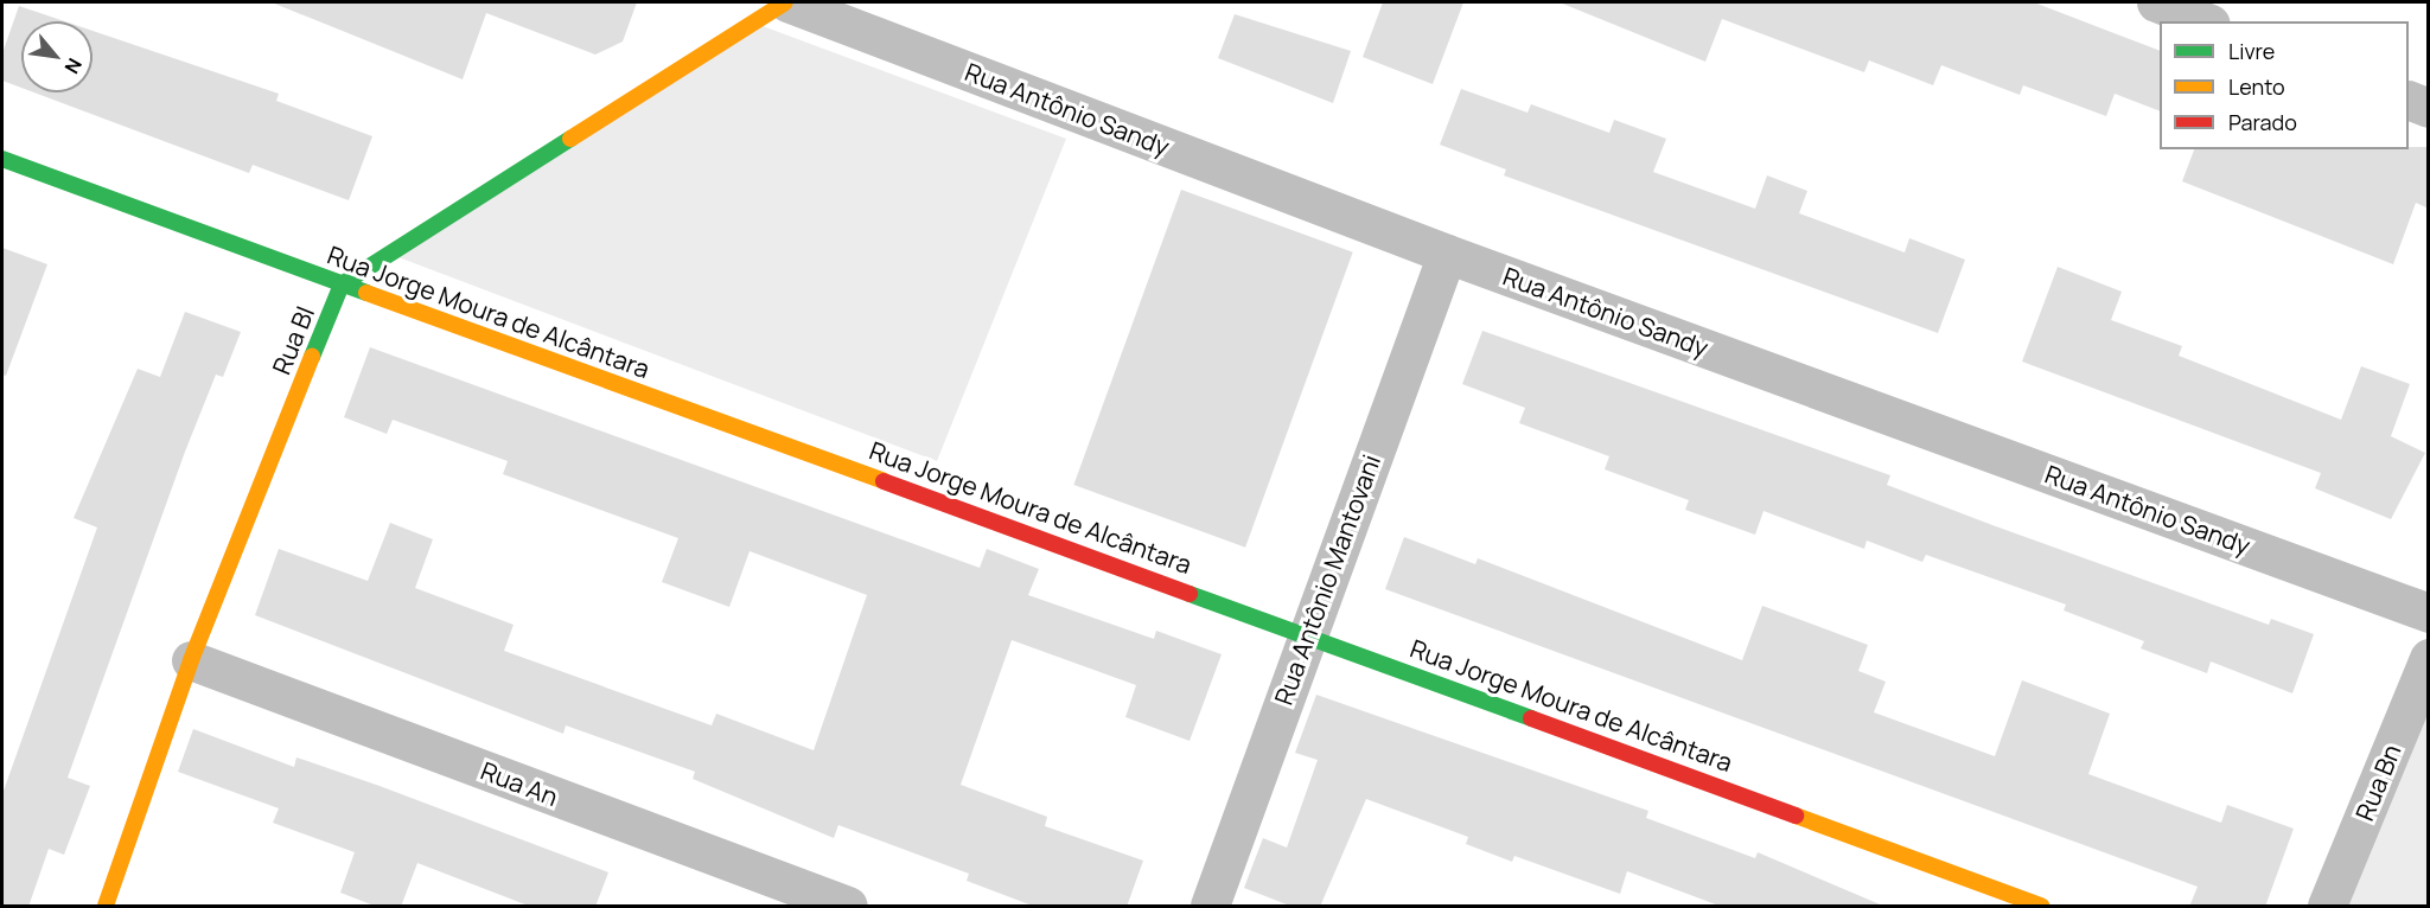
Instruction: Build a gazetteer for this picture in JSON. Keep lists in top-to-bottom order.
{
  "streets": {
    "street": [
      "Rua Antônio Sandy",
      "Rua Jorge Moura de Alcântara",
      "Rua Bl",
      "Rua Antônio Mantovani",
      "Rua Bn",
      "Rua An"
    ]
  },
  "crossings": [
    ["Rua Antônio Sandy", "Rua Bl"],
    ["Rua Antônio Sandy", "Rua Antônio Mantovani"],
    ["Rua Jorge Moura de Alcântara", "Rua Bl"],
    ["Rua Jorge Moura de Alcântara", "Rua Antônio Mantovani"],
    ["Rua Bl", "Rua An"]
  ],
  "legend": ["Livre", "Lento", "Parado"],
  "north": "bottom right"
}
